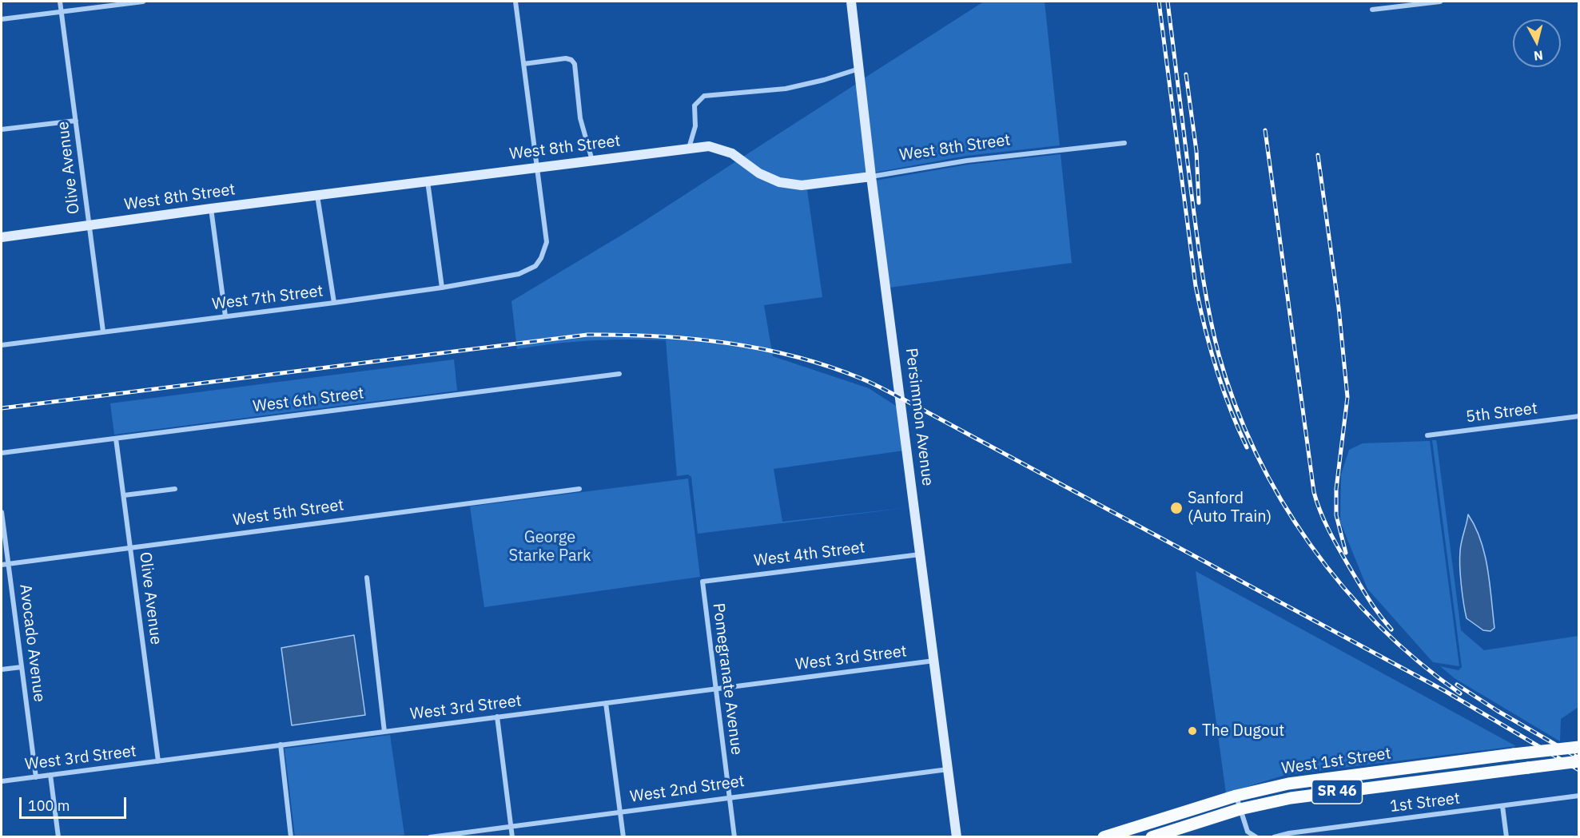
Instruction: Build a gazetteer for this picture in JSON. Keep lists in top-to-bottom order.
{
  "streets": {
    "main road": ["West 1st Street", "SR 46"],
    "street": [
      "West 8th Street",
      "Olive Avenue",
      "West 7th Street",
      "West 6th Street",
      "5th Street",
      "Persimmon Avenue",
      "West 5th Street",
      "West 4th Street",
      "Avocado Avenue",
      "West 3rd Street",
      "Pomegranate Avenue",
      "West 2nd Street",
      "1st Street"
    ]
  },
  "crossings": [
    ["West 8th Street", "Olive Avenue"],
    ["West 8th Street", "West 7th Street"],
    ["West 8th Street", "Persimmon Avenue"],
    ["Olive Avenue", "West 7th Street"],
    ["Olive Avenue", "West 6th Street"],
    ["Olive Avenue", "West 5th Street"],
    ["Olive Avenue", "West 3rd Street"],
    ["Persimmon Avenue", "West 4th Street"],
    ["Persimmon Avenue", "West 3rd Street"],
    ["Persimmon Avenue", "West 2nd Street"],
    ["West 5th Street", "Avocado Avenue"],
    ["West 4th Street", "Pomegranate Avenue"],
    ["Avocado Avenue", "West 3rd Street"],
    ["West 3rd Street", "Pomegranate Avenue"],
    ["Pomegranate Avenue", "West 2nd Street"]
  ],
  "parks": ["George Starke Park"],
  "places": ["Sanford (Auto Train)", "The Dugout"],
  "scale_bar": "100 m",
  "north": "bottom"
}
